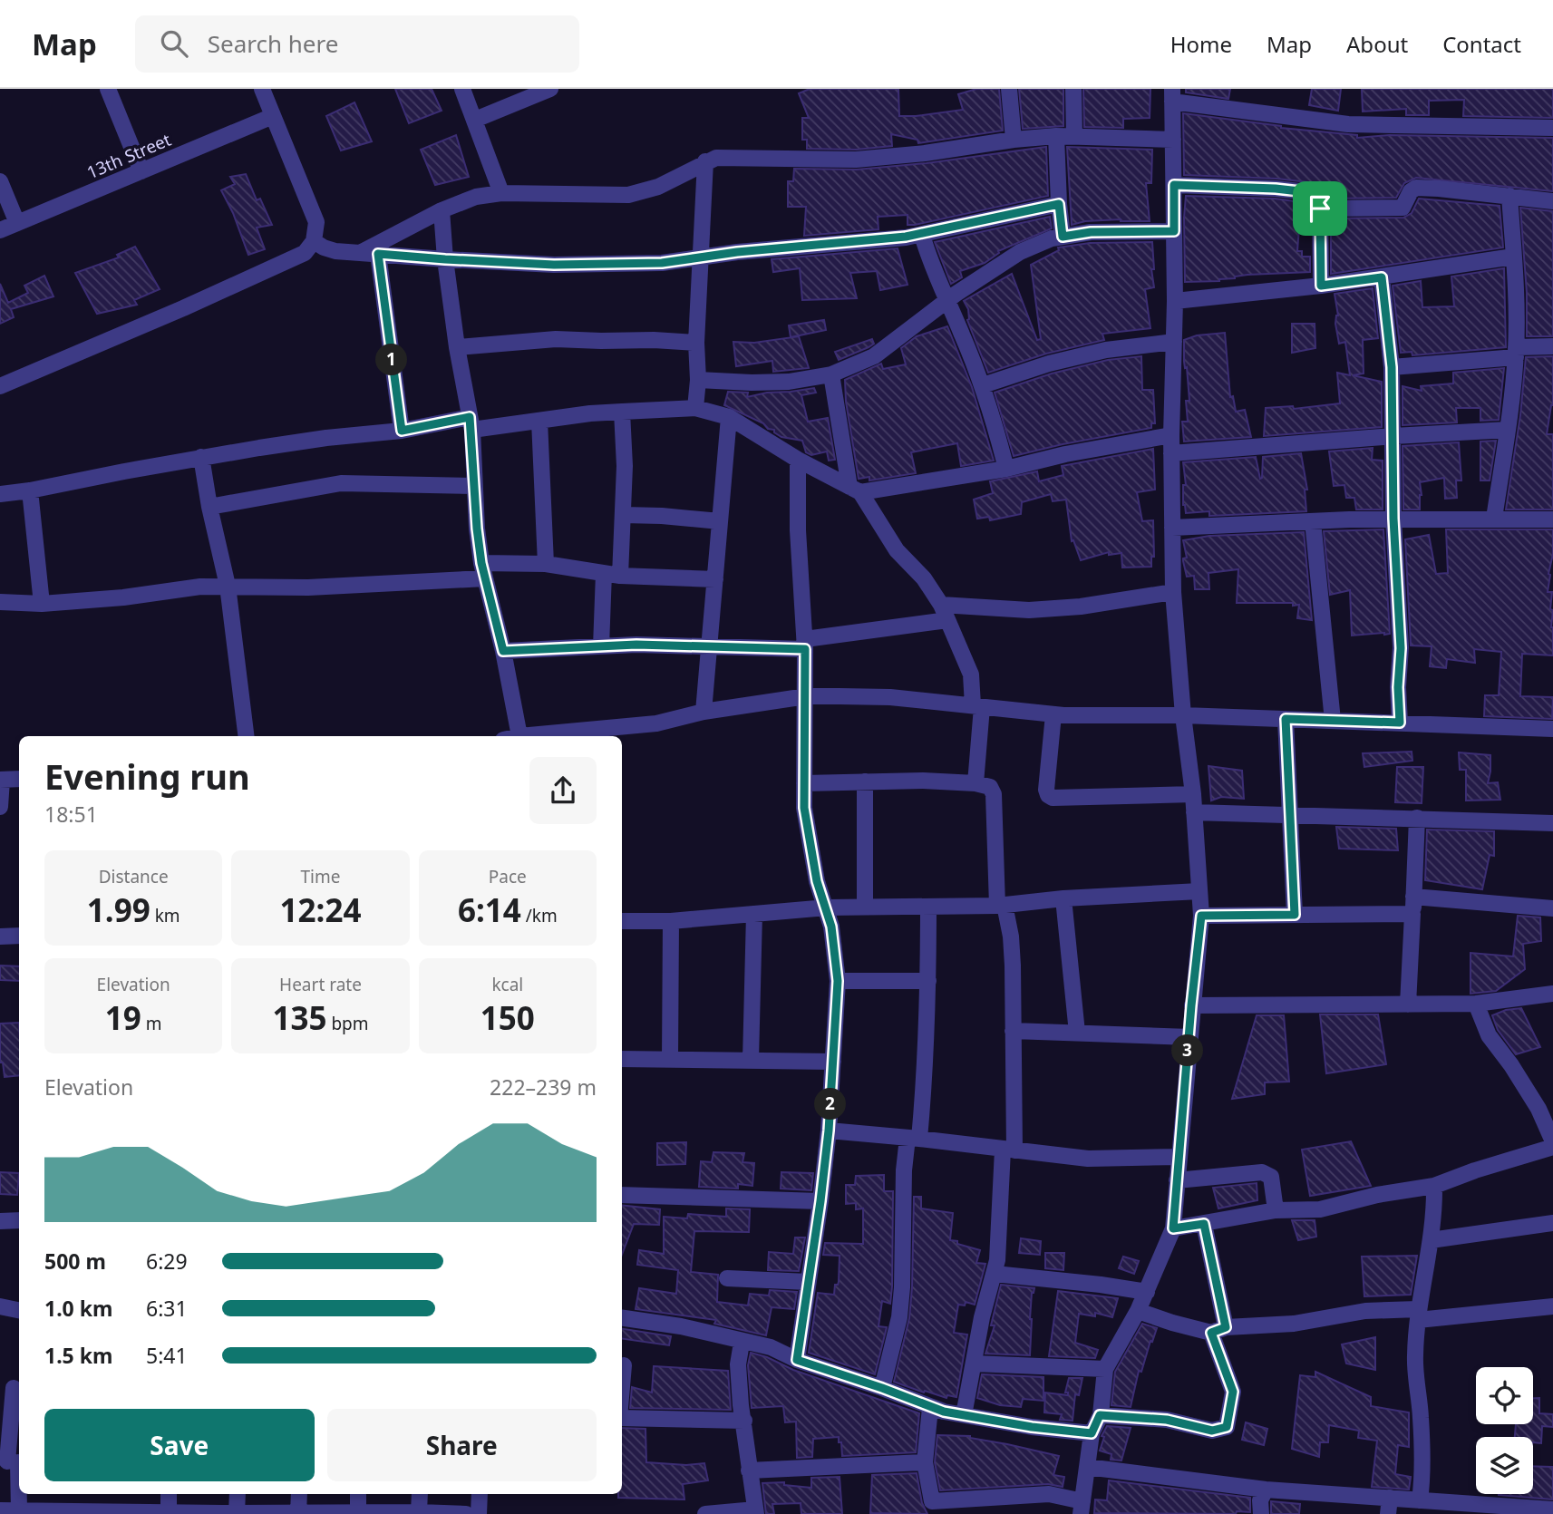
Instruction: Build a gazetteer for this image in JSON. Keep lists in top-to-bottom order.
{
  "streets": {
    "street": ["13th Street"]
  },
  "page": {
    "header": "Map",
    "search": "Search here",
    "nav": [
      "Home",
      "Map",
      "About",
      "Contact"
    ],
    "pins": ["1", "3", "2"],
    "heading": ["Evening run", "18:51"],
    "stats": [
      ["Distance", "1.99 km"],
      ["Time", "12:24"],
      ["Pace", "6:14 /km"],
      ["Elevation", "19 m"],
      ["Heart rate", "135 bpm"],
      ["kcal", "150"]
    ],
    "chart": ["Elevation", "222–239 m"],
    "list": [
      {
        "name": "500 m",
        "note": "6:29"
      },
      {
        "name": "1.0 km",
        "note": "6:31"
      },
      {
        "name": "1.5 km",
        "note": "5:41"
      }
    ],
    "buttons": ["Save", "Share"]
  }
}
